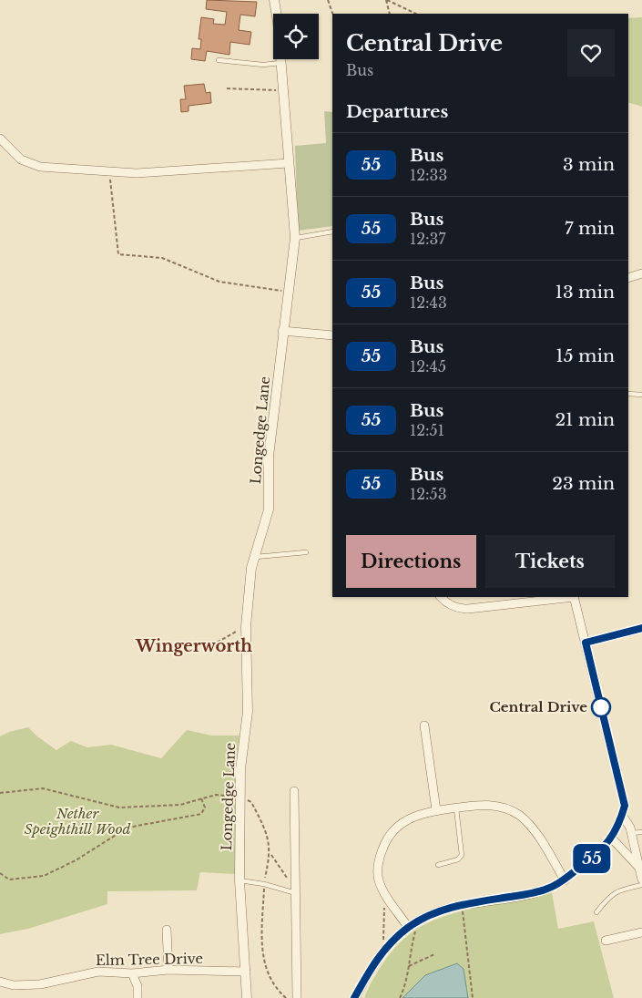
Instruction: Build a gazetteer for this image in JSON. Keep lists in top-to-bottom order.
{
  "streets": {
    "street": ["Longedge Lane", "Elm Tree Drive"]
  },
  "crossings": [
    ["Longedge Lane", "Elm Tree Drive"]
  ],
  "districts": ["Wingerworth"],
  "parks": ["Nether Speighthill Wood"],
  "places": ["Central Drive"],
  "lines": ["bus line 55"],
  "page": {
    "on_map": "55",
    "heading": [
      ["Central Drive", "Bus"],
      "Departures"
    ],
    "list": [
      {
        "mark": "55",
        "name": "Bus",
        "note": "12:33",
        "value": "3 min"
      },
      {
        "mark": "55",
        "name": "Bus",
        "note": "12:37",
        "value": "7 min"
      },
      {
        "mark": "55",
        "name": "Bus",
        "note": "12:43",
        "value": "13 min"
      },
      {
        "mark": "55",
        "name": "Bus",
        "note": "12:45",
        "value": "15 min"
      },
      {
        "mark": "55",
        "name": "Bus",
        "note": "12:51",
        "value": "21 min"
      },
      {
        "mark": "55",
        "name": "Bus",
        "note": "12:53",
        "value": "23 min"
      }
    ],
    "buttons": ["Directions", "Tickets"]
  }
}
